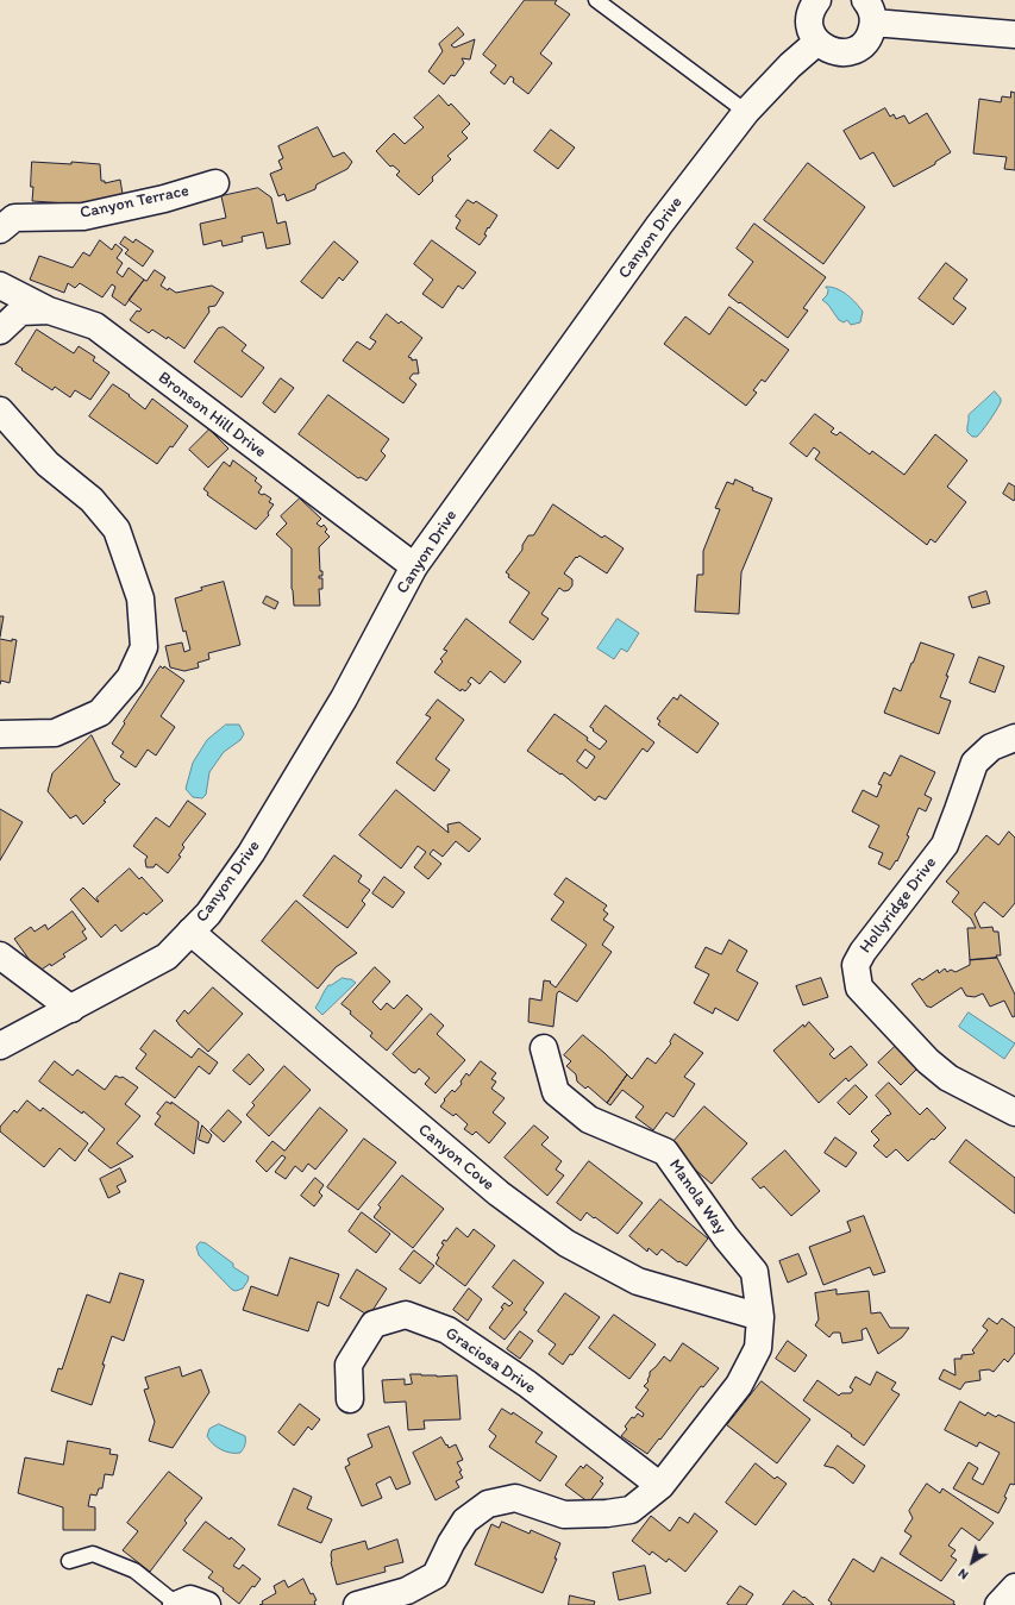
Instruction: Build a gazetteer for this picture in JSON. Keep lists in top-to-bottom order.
{
  "streets": {
    "street": [
      "Canyon Terrace",
      "Canyon Drive",
      "Bronson Hill Drive",
      "Hollyridge Drive",
      "Canyon Cove",
      "Manola Way",
      "Graciosa Drive"
    ]
  },
  "crossings": [
    ["Canyon Drive", "Bronson Hill Drive"],
    ["Canyon Drive", "Canyon Cove"],
    ["Canyon Cove", "Manola Way"]
  ],
  "north": "bottom left"
}
